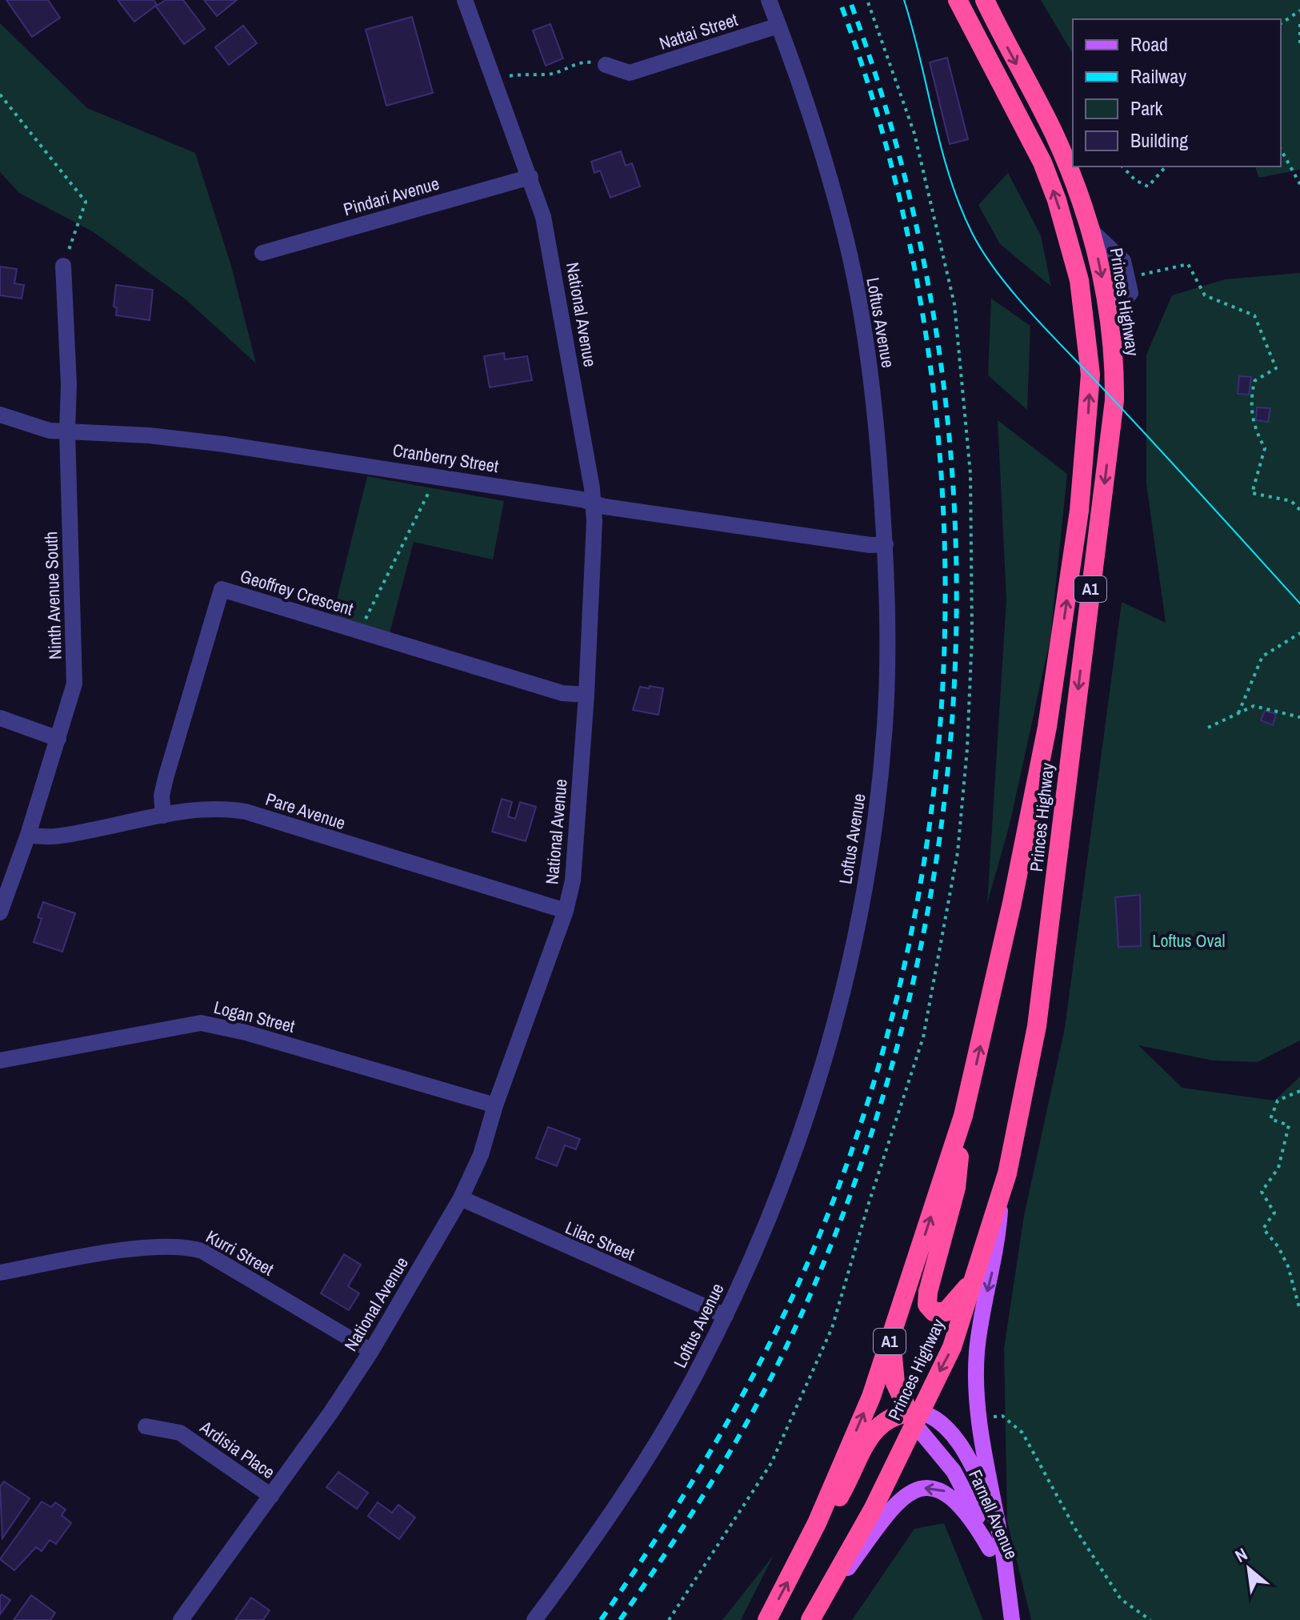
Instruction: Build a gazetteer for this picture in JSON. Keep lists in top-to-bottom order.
{
  "streets": {
    "highway": ["Princes Highway", "A1"],
    "main road": ["Farnell Avenue"],
    "street": [
      "Nattai Street",
      "Pindari Avenue",
      "National Avenue",
      "Loftus Avenue",
      "Cranberry Street",
      "Geoffrey Crescent",
      "Ninth Avenue South",
      "Pare Avenue",
      "Logan Street",
      "Lilac Street",
      "Kurri Street",
      "Ardisia Place"
    ]
  },
  "crossings": [
    ["Nattai Street", "Loftus Avenue"],
    ["Pindari Avenue", "National Avenue"],
    ["Princes Highway", "Farnell Avenue"],
    ["National Avenue", "Cranberry Street"],
    ["National Avenue", "Geoffrey Crescent"],
    ["National Avenue", "Pare Avenue"],
    ["National Avenue", "Logan Street"],
    ["National Avenue", "Lilac Street"],
    ["National Avenue", "Kurri Street"],
    ["National Avenue", "Ardisia Place"],
    ["Loftus Avenue", "Cranberry Street"],
    ["Loftus Avenue", "Lilac Street"],
    ["Cranberry Street", "Ninth Avenue South"],
    ["Geoffrey Crescent", "Pare Avenue"],
    ["Ninth Avenue South", "Pare Avenue"]
  ],
  "parks": ["Loftus Oval"],
  "legend": [
    "Road",
    "Railway",
    "Park",
    "Building"
  ],
  "north": "top left"
}
